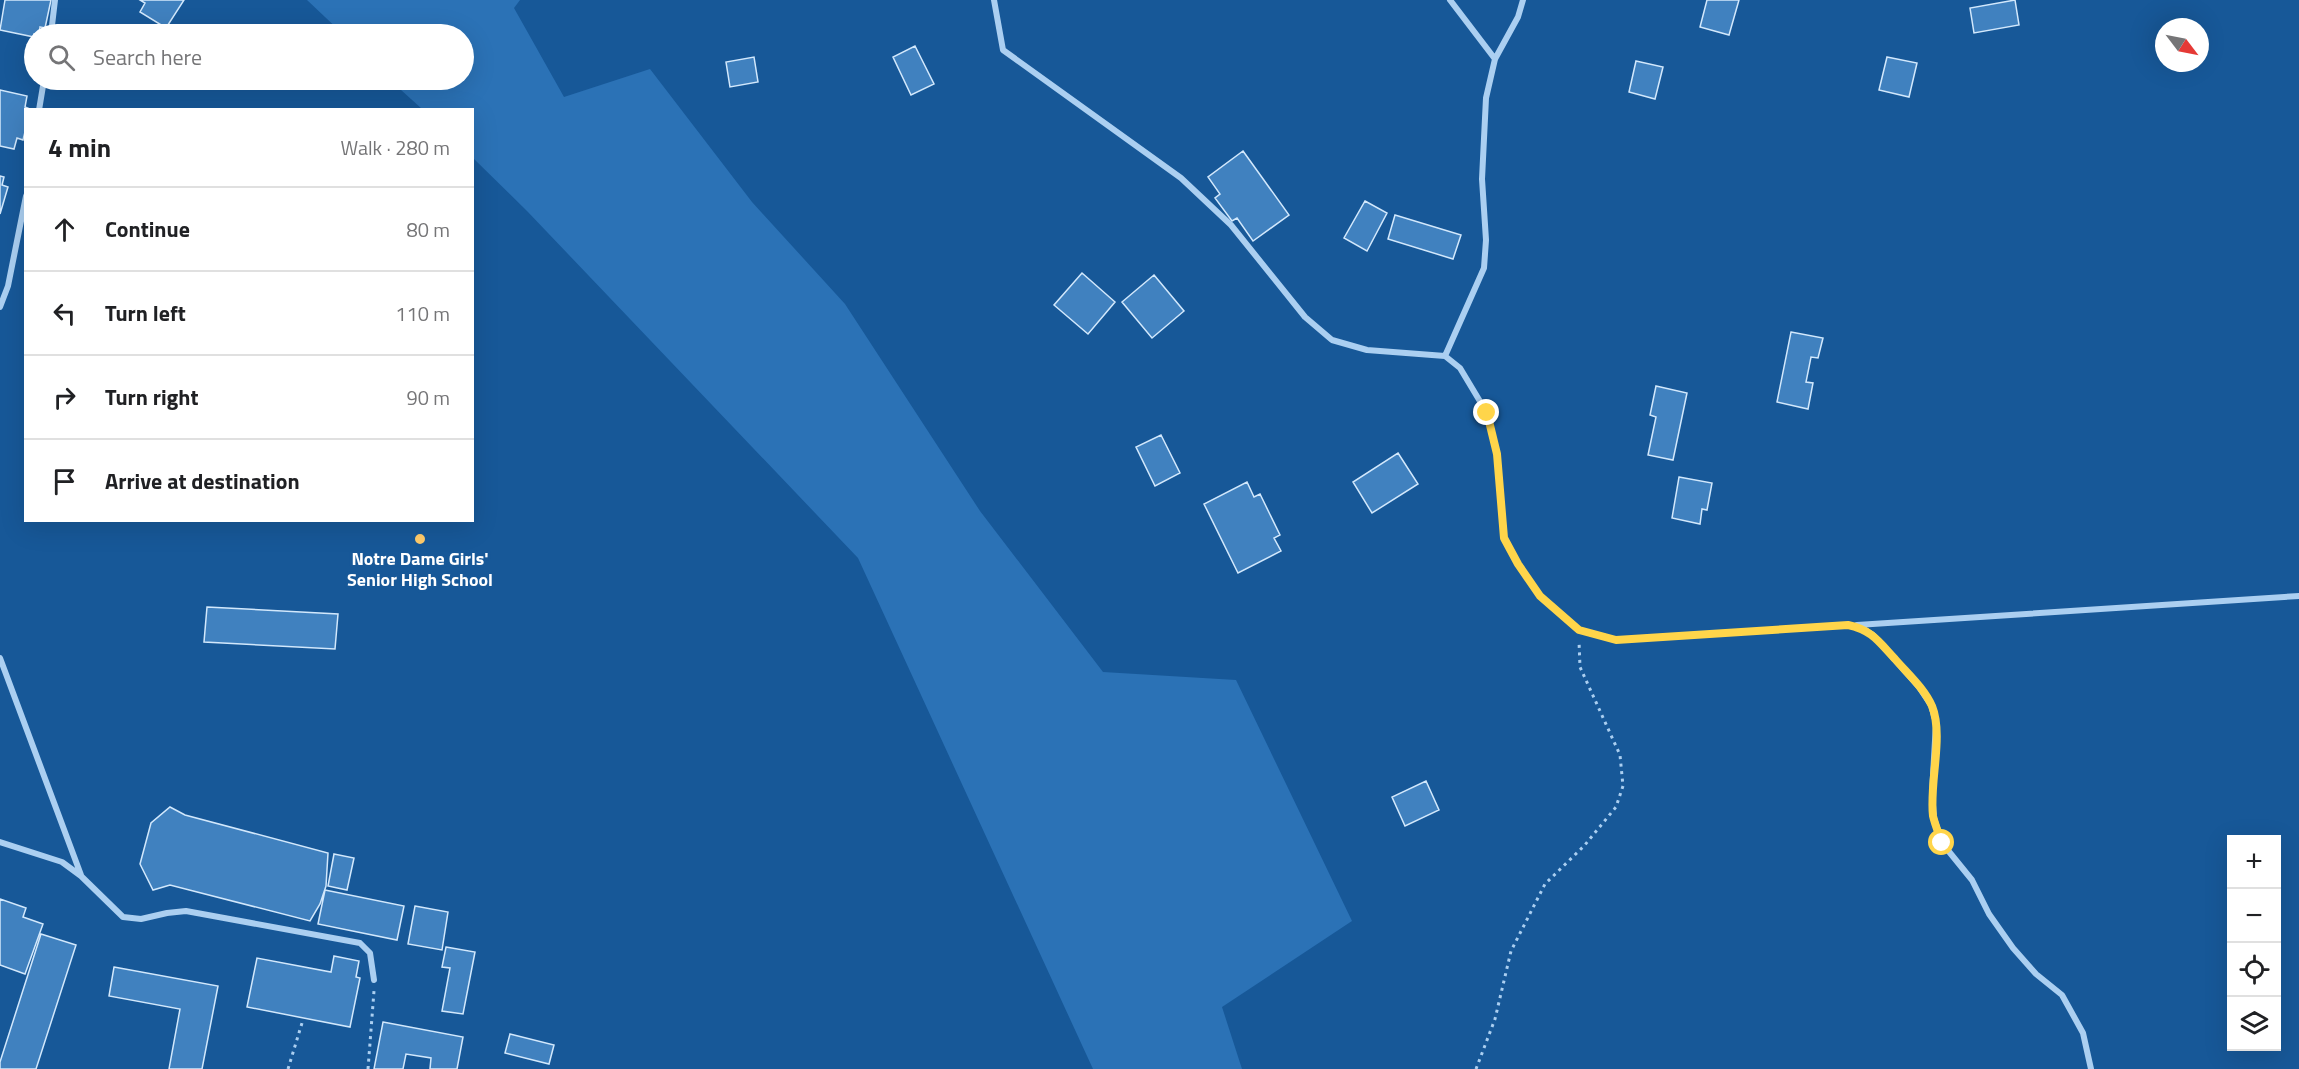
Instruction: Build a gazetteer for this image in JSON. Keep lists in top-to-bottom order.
{
  "places": ["Notre Dame Girls' Senior High School"],
  "north": "bottom right",
  "page": {
    "search": "Search here",
    "heading": ["4 min", "Walk · 280 m"],
    "list": [
      ["Continue", "80 m"],
      ["Turn left", "110 m"],
      ["Turn right", "90 m"],
      "Arrive at destination"
    ],
    "map_buttons": ["+", "−"]
  }
}
